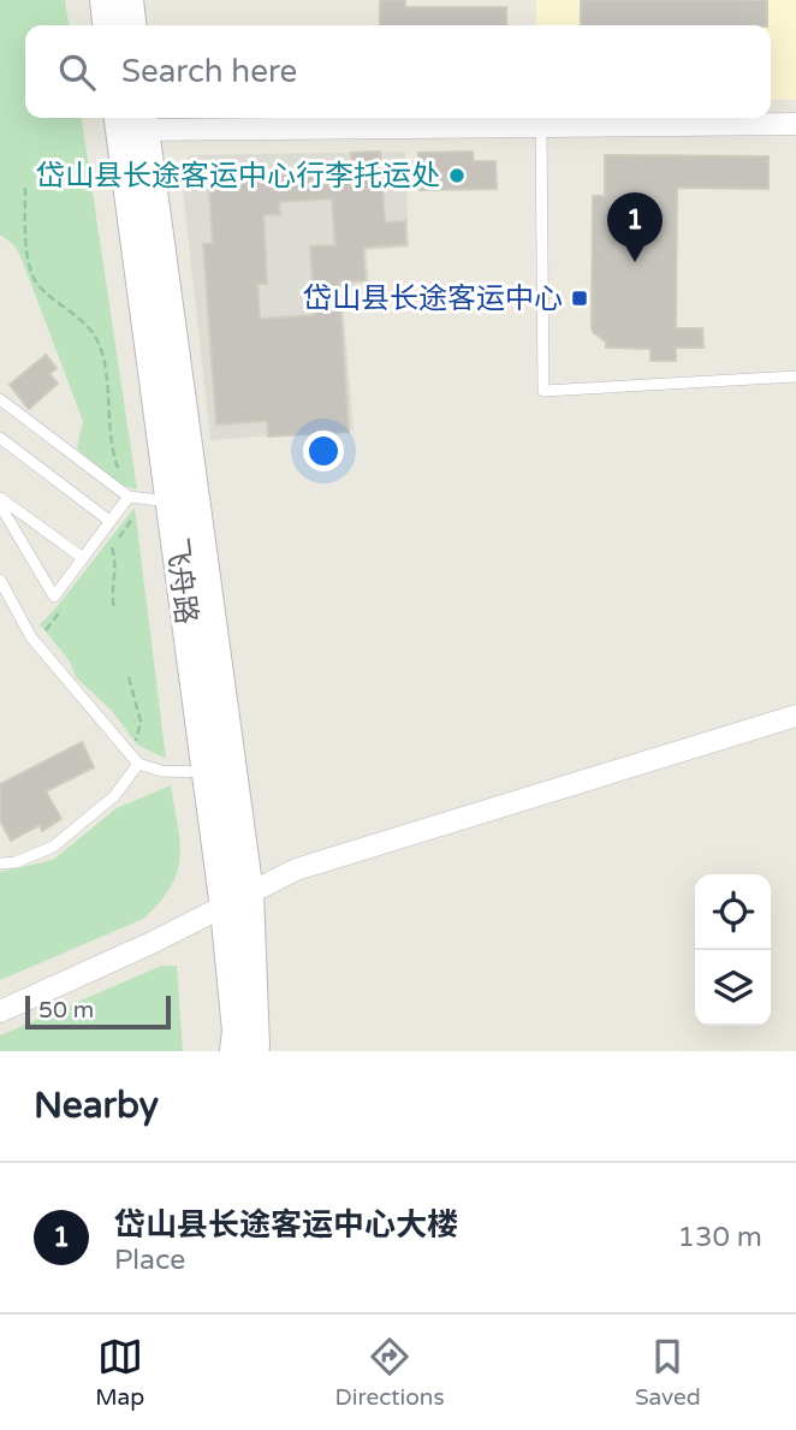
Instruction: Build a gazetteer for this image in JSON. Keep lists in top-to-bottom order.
{
  "streets": {
    "main road": ["飞舟路"]
  },
  "places": {
    "other": ["岱山县长途客运中心行李托运处"],
    "transit": ["岱山县长途客运中心"]
  },
  "scale_bar": "50 m",
  "page": {
    "search": "Search here",
    "pins": "1",
    "scale": "50 m",
    "heading": "Nearby",
    "list": [
      {
        "mark": "1",
        "name": "岱山县长途客运中心大楼",
        "note": "Place",
        "value": "130 m"
      }
    ],
    "nav": ["Map", "Directions", "Saved"]
  }
}
